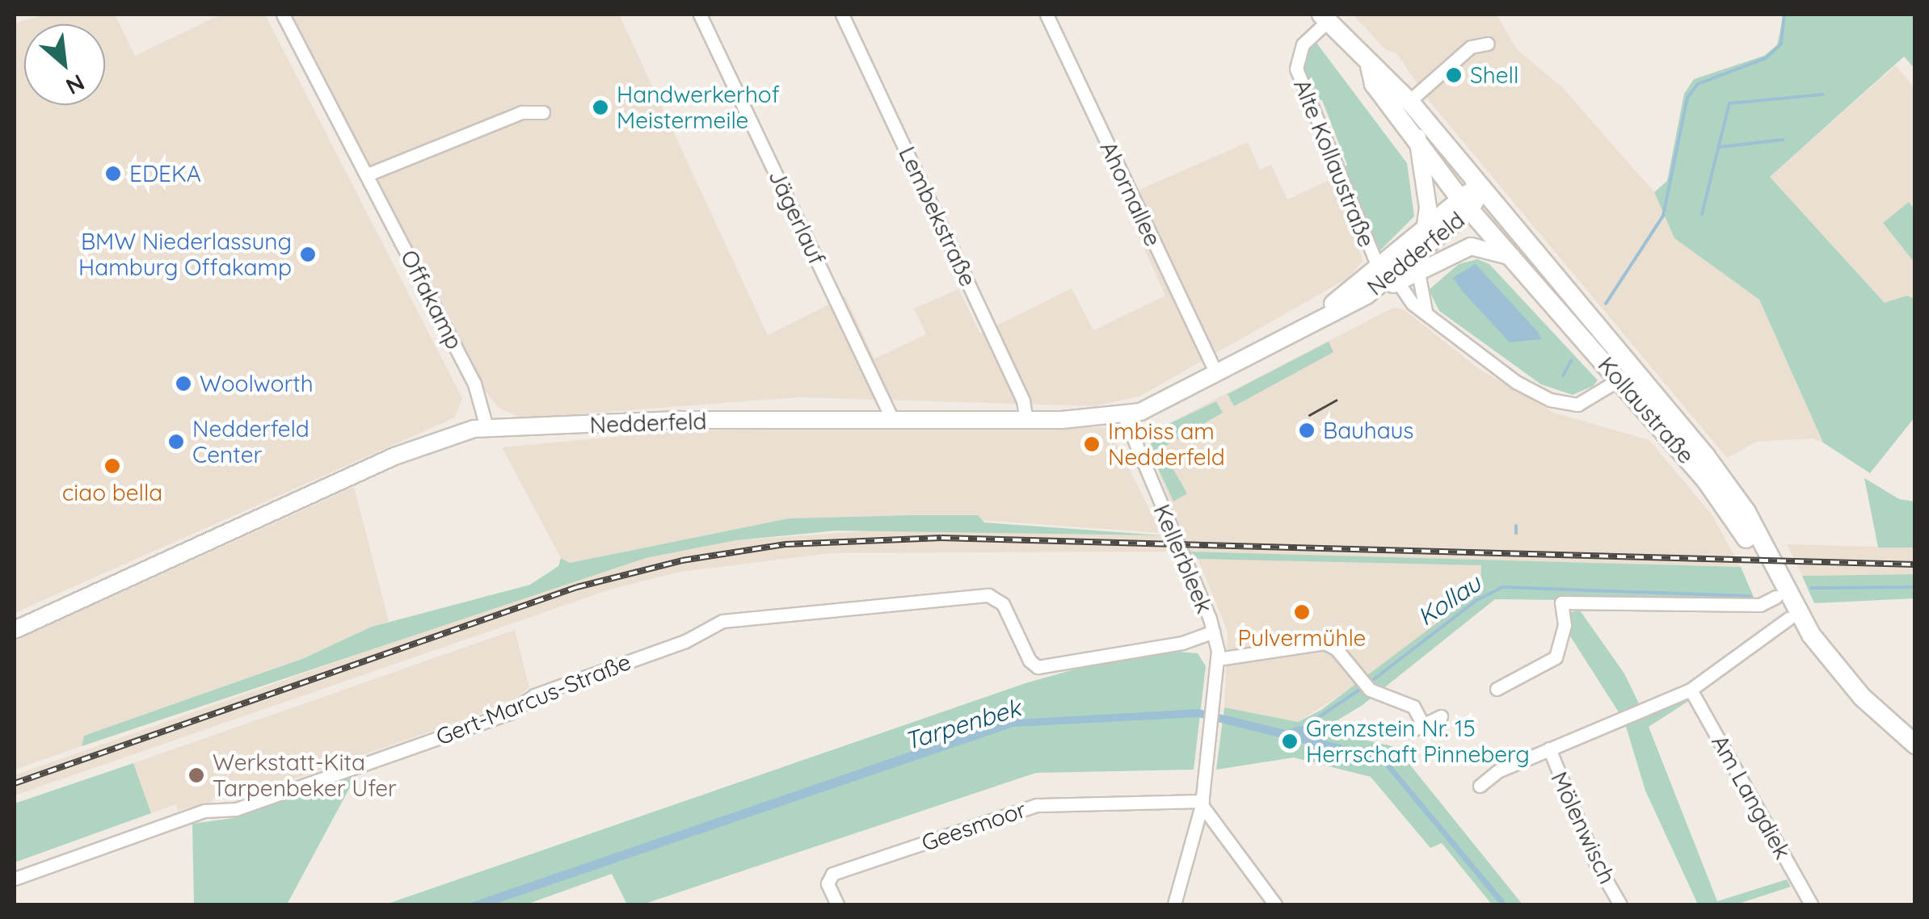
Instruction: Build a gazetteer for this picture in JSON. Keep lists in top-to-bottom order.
{
  "streets": {
    "main road": ["Alte Kollaustraße", "Nedderfeld", "Kollaustraße"],
    "street": [
      "Ahornallee",
      "Lembekstraße",
      "Jägerlauf",
      "Offakamp",
      "Kellerbleek",
      "Gert-Marcus-Straße",
      "Am Langdiek",
      "Geesmoor",
      "Mölenwisch"
    ]
  },
  "crossings": [
    ["Alte Kollaustraße", "Nedderfeld"],
    ["Alte Kollaustraße", "Kollaustraße"],
    ["Ahornallee", "Nedderfeld"],
    ["Lembekstraße", "Nedderfeld"],
    ["Jägerlauf", "Nedderfeld"],
    ["Nedderfeld", "Offakamp"],
    ["Nedderfeld", "Kollaustraße"],
    ["Nedderfeld", "Kellerbleek"],
    ["Kellerbleek", "Gert-Marcus-Straße"],
    ["Kellerbleek", "Geesmoor"]
  ],
  "water": ["Kollau", "Tarpenbek"],
  "places": [
    "Shell",
    "Handwerkerhof Meistermeile",
    "EDEKA",
    "BMW Niederlassung Hamburg Offakamp",
    "Woolworth",
    "Bauhaus",
    "Nedderfeld Center",
    "Imbiss am Nedderfeld",
    "ciao bella",
    "Pulvermühle",
    "Grenzstein Nr. 15 Herrschaft Pinneberg",
    "Werkstatt-Kita Tarpenbeker Ufer"
  ],
  "north": "bottom right"
}
